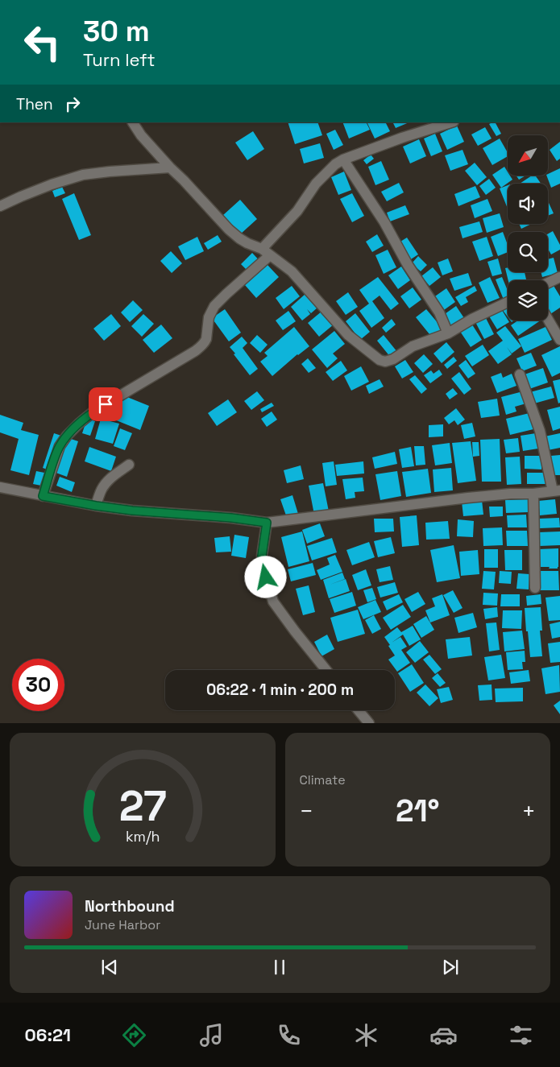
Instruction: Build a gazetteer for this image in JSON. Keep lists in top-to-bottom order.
{
  "north": "bottom left",
  "page": {
    "turn": ["30 m", "Turn left"],
    "then": "Then",
    "limit": "30",
    "trip": "06:22 · 1 min · 200 m",
    "tile": "Climate",
    "heat": ["−", "21°", "+"],
    "song": ["Northbound", "June Harbor"],
    "tabs": "06:21",
    "gauge": ["27", "km/h"]
  }
}
